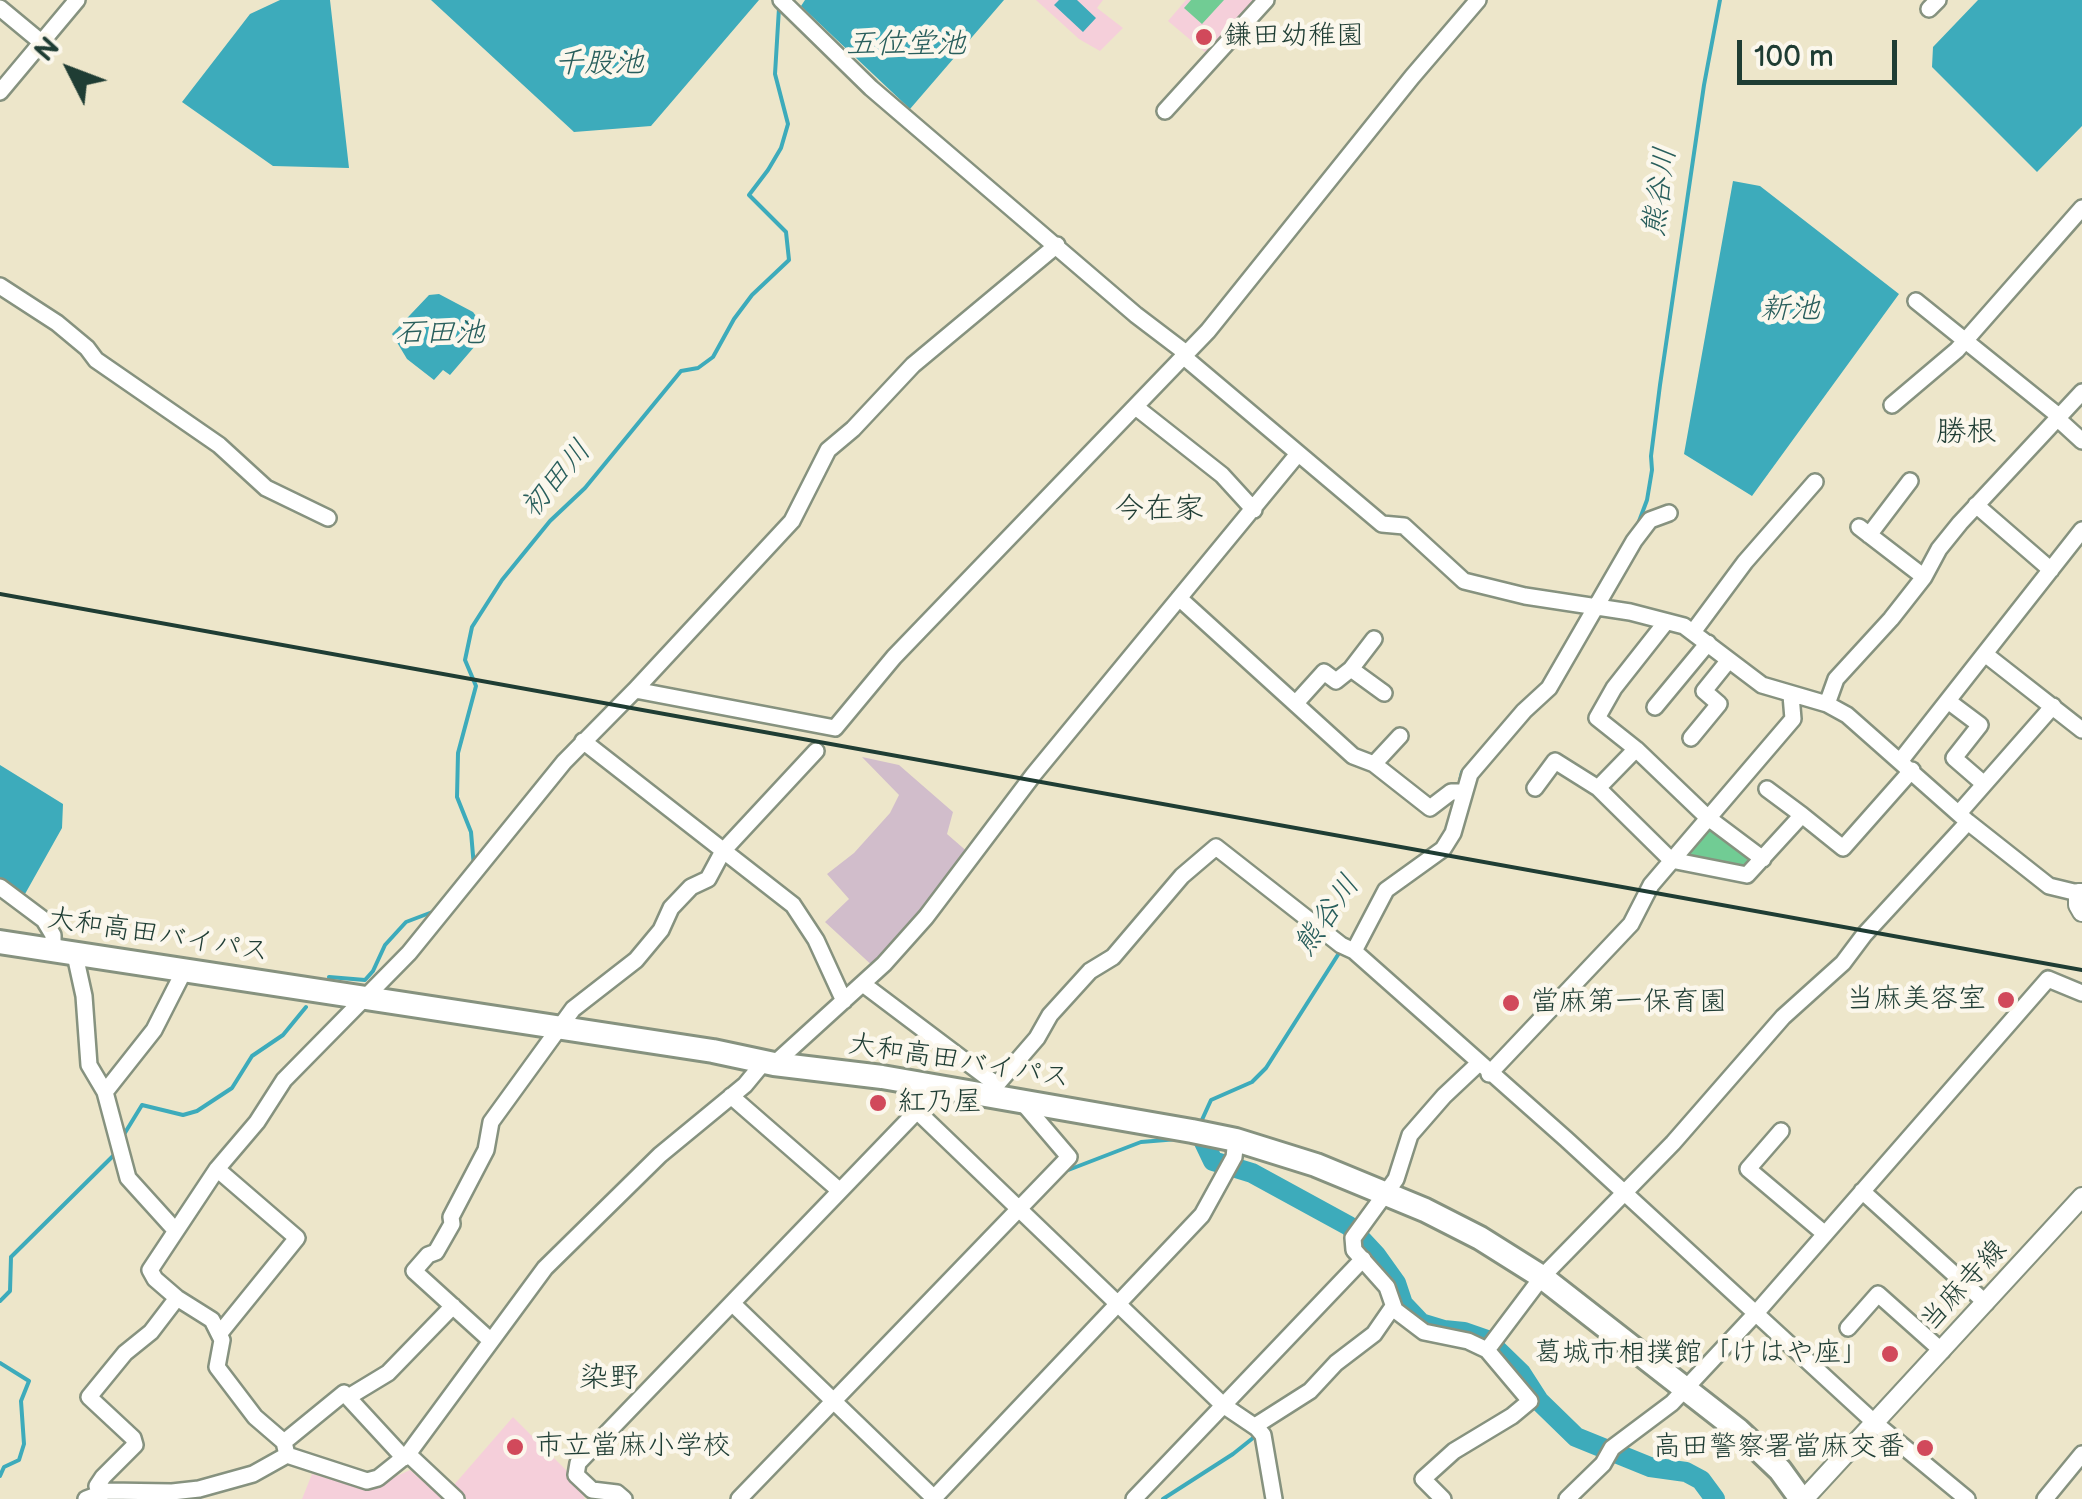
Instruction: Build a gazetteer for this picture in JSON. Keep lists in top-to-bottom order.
{
  "streets": {
    "highway": ["大和高田バイパス"],
    "main road": ["当麻寺線"]
  },
  "crossings": [
    ["大和高田バイパス", "当麻寺線"]
  ],
  "districts": ["勝根", "今在家", "染野"],
  "water": [
    "五位堂池",
    "千股池",
    "熊谷川",
    "新池",
    "石田池",
    "初田川"
  ],
  "places": [
    "鎌田幼稚園",
    "当麻美容室",
    "當麻第一保育園",
    "紅乃屋",
    "葛城市相撲館「けはや座」",
    "市立當麻小学校",
    "高田警察署當麻交番"
  ],
  "scale_bar": "100 m",
  "north": "top left"
}
